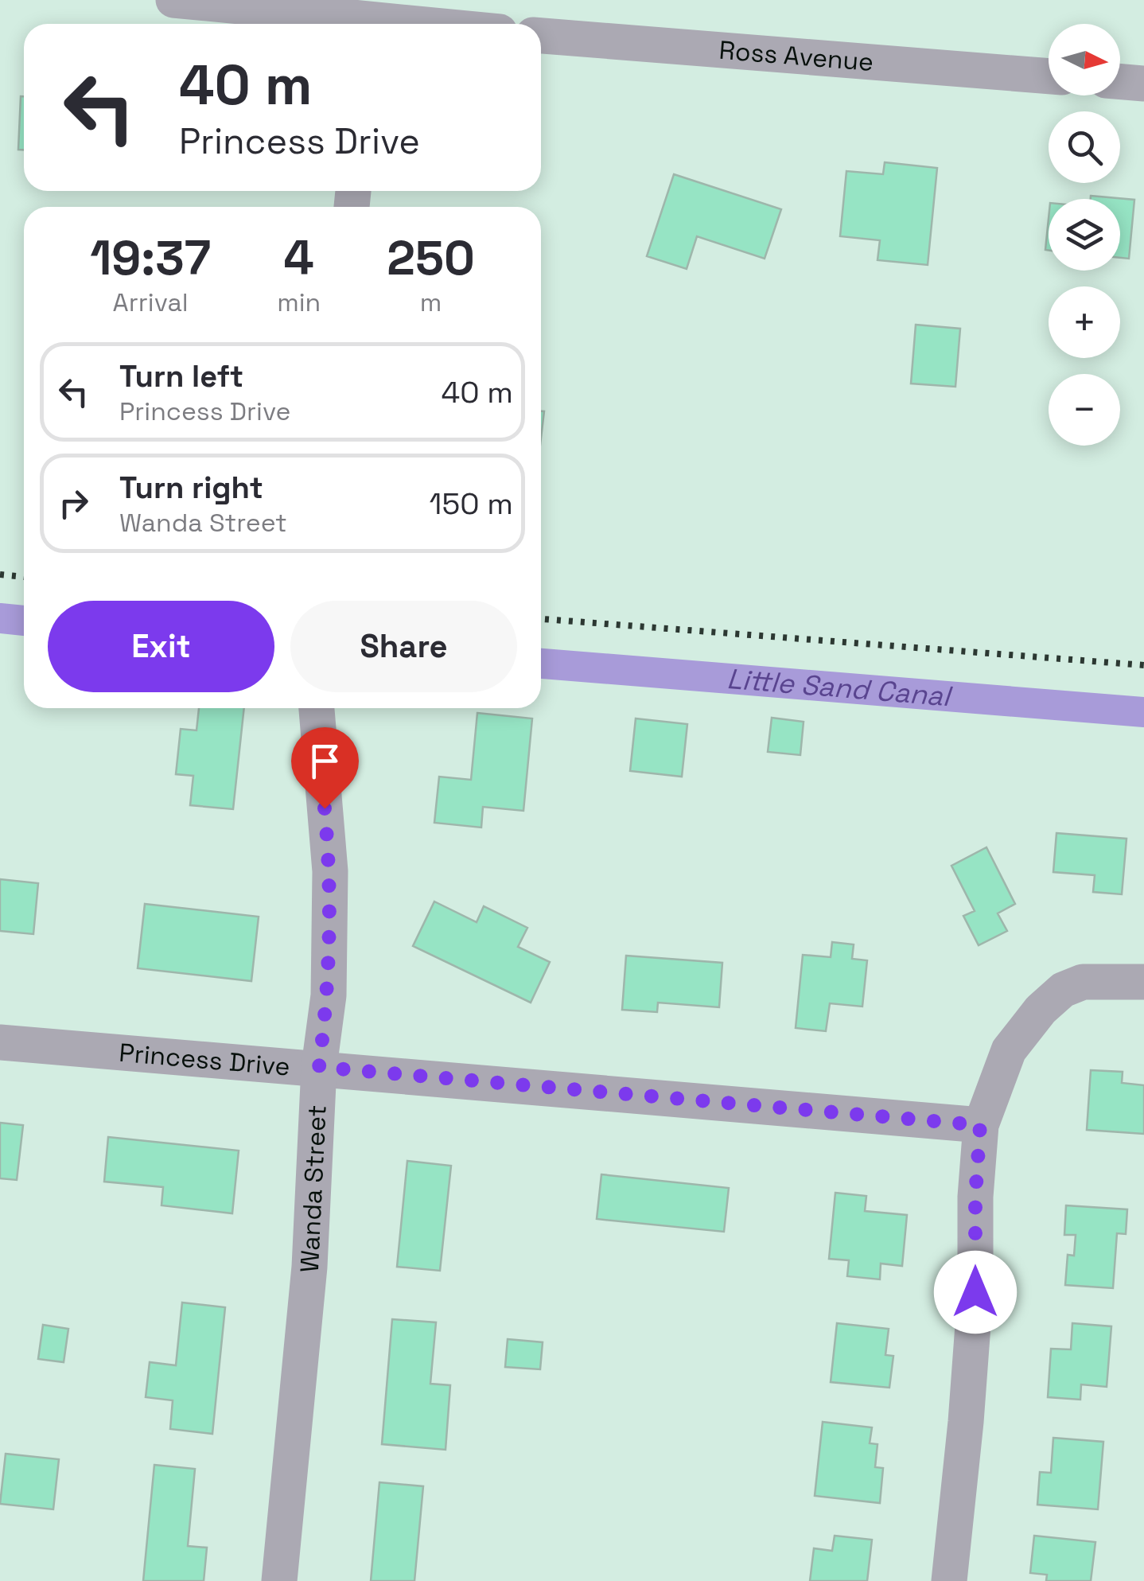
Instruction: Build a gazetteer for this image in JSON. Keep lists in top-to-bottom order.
{
  "streets": {
    "street": ["Ross Avenue", "Princess Drive", "Wanda Street"]
  },
  "crossings": [
    ["Princess Drive", "Wanda Street"]
  ],
  "water": ["Little Sand Canal"],
  "north": "right",
  "page": {
    "map_buttons": ["+", "−"],
    "turn": ["40 m", "Princess Drive"],
    "eta": [
      "19:37",
      "Arrival",
      "4",
      "min",
      "250",
      "m"
    ],
    "list": [
      {
        "name": "Turn left",
        "note": "Princess Drive",
        "value": "40 m"
      },
      {
        "name": "Turn right",
        "note": "Wanda Street",
        "value": "150 m"
      }
    ],
    "buttons": ["Exit", "Share"]
  }
}
